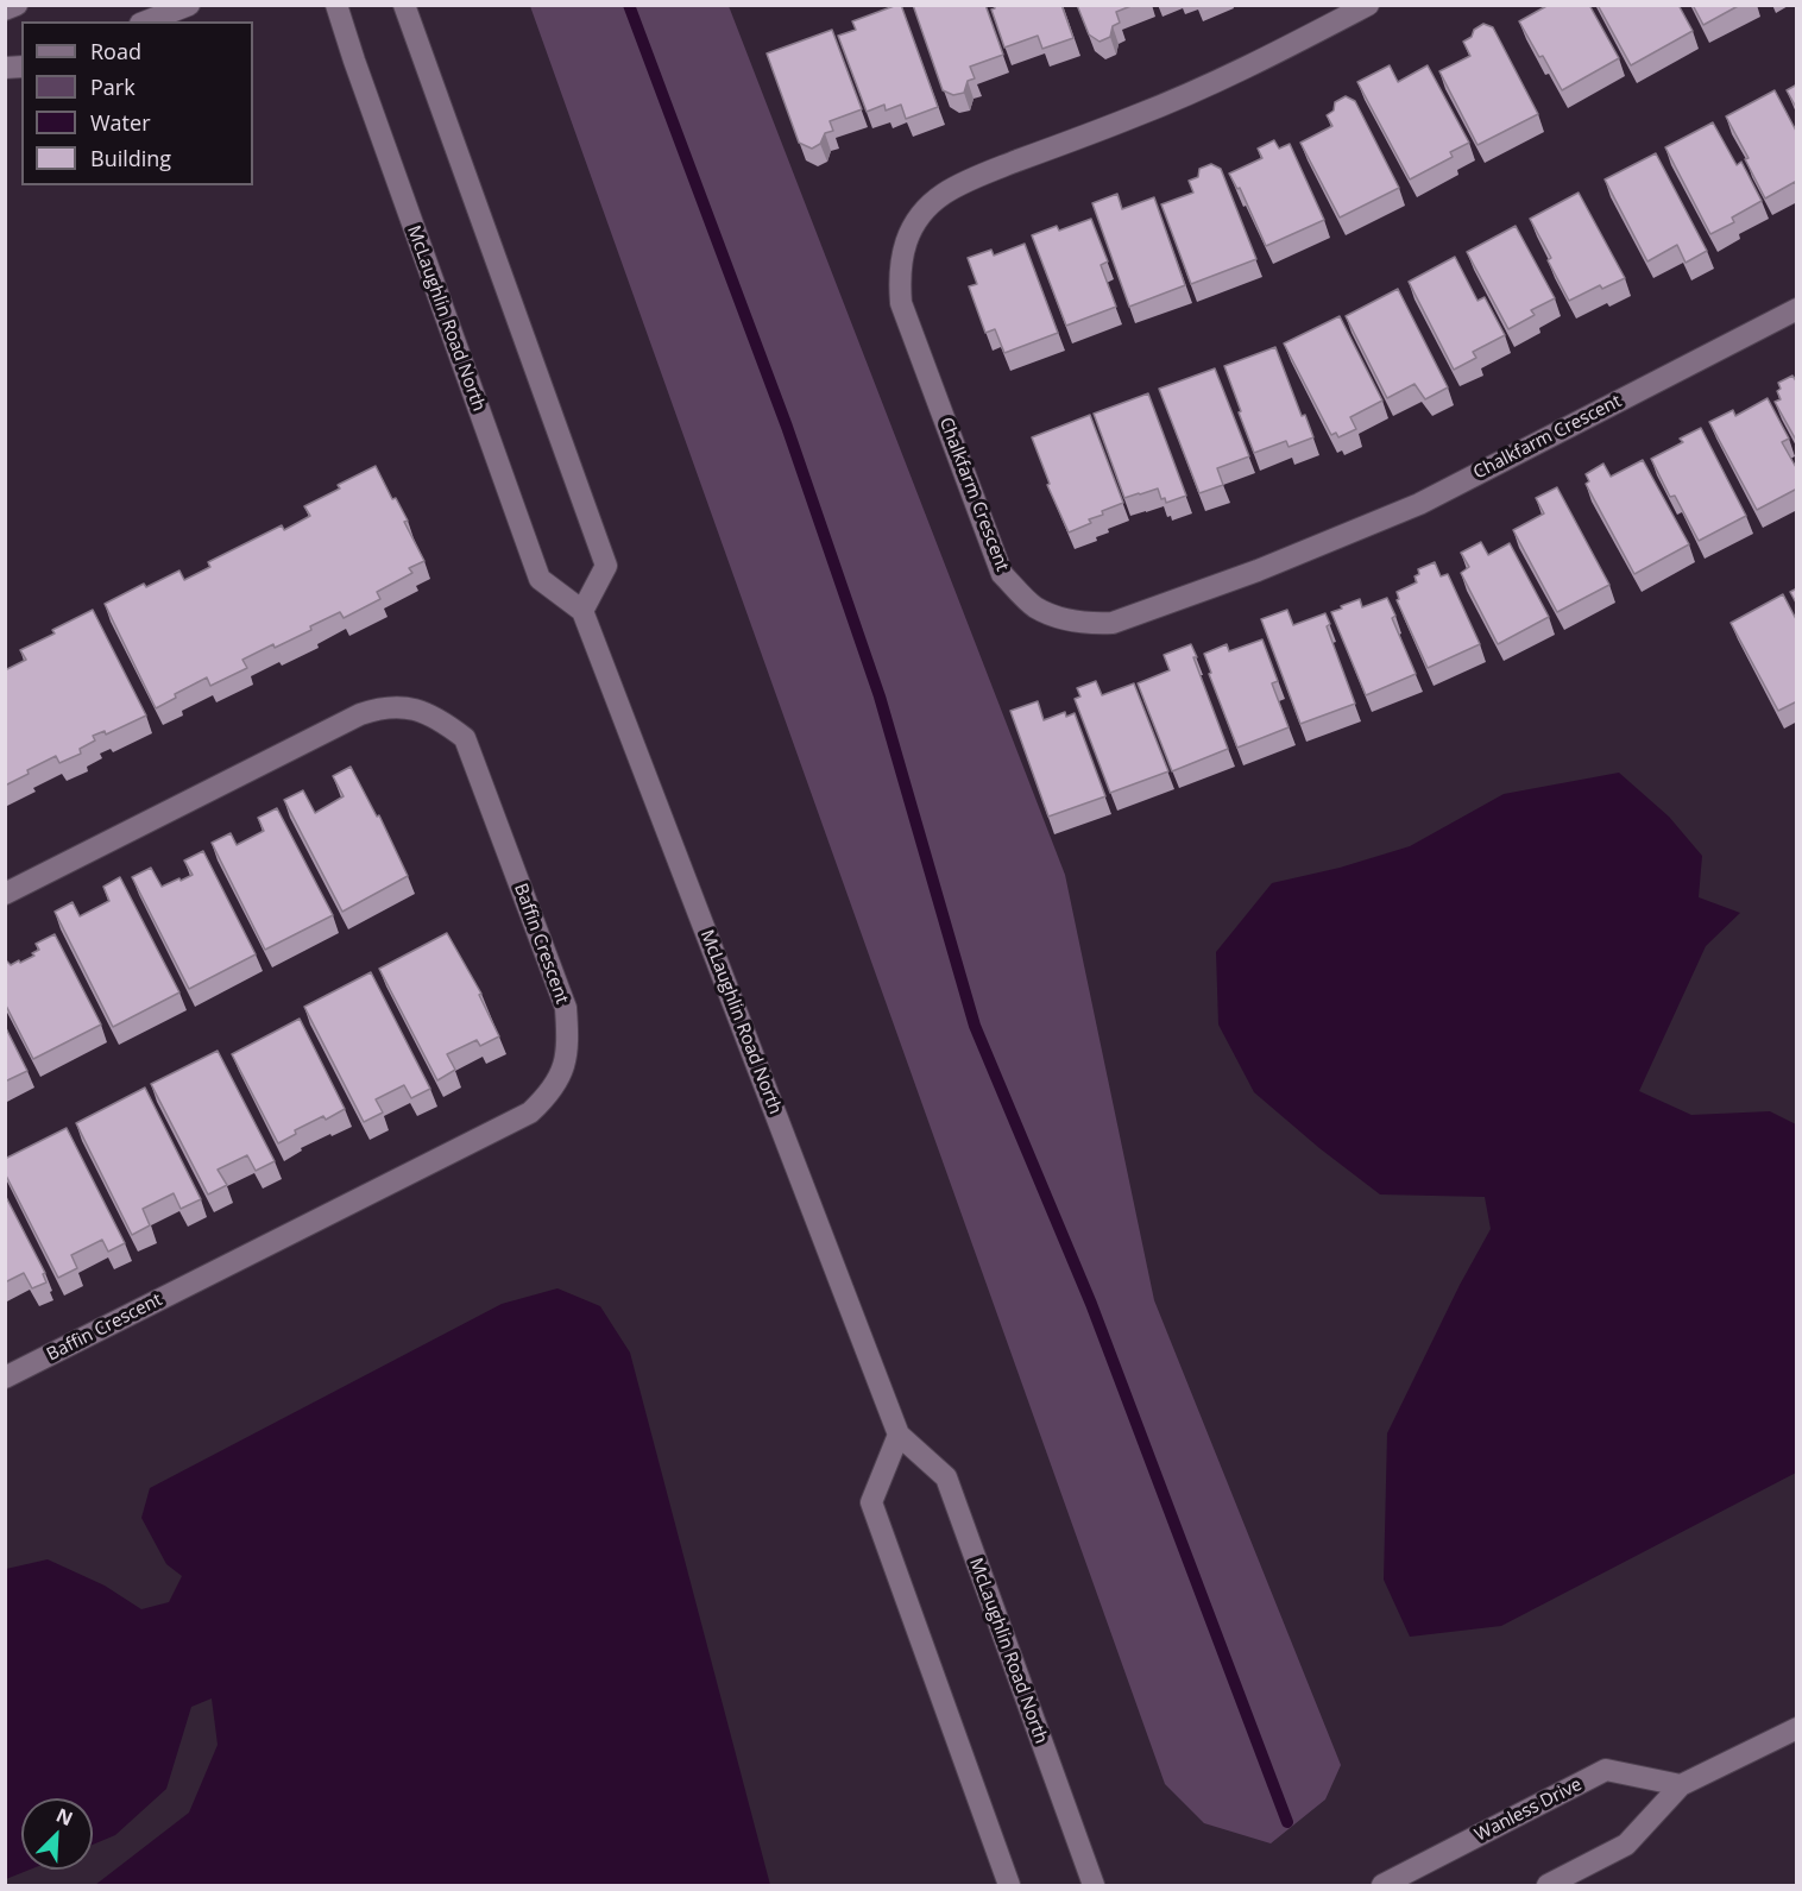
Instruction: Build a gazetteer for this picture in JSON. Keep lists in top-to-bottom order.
{
  "streets": {
    "main road": [
      "McLaughlin Road North",
      "Chalkfarm Crescent",
      "Baffin Crescent",
      "Wanless Drive"
    ]
  },
  "legend": [
    "Road",
    "Park",
    "Water",
    "Building"
  ],
  "north": "top right"
}
